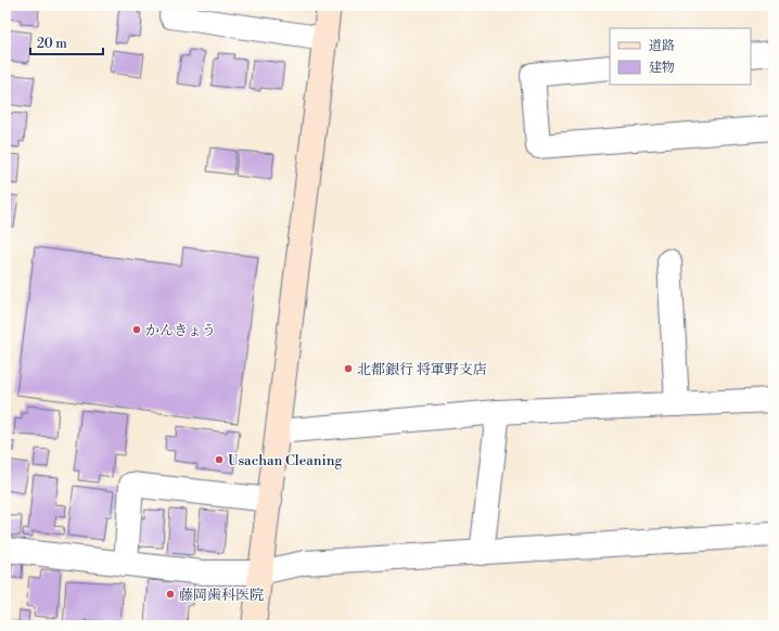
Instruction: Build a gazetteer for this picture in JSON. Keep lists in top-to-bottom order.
{
  "places": [
    "かんきょう",
    "北都銀行 将軍野支店",
    "Usachan Cleaning",
    "藤岡歯科医院"
  ],
  "legend": ["道路", "建物"],
  "scale_bar": "20 m"
}
